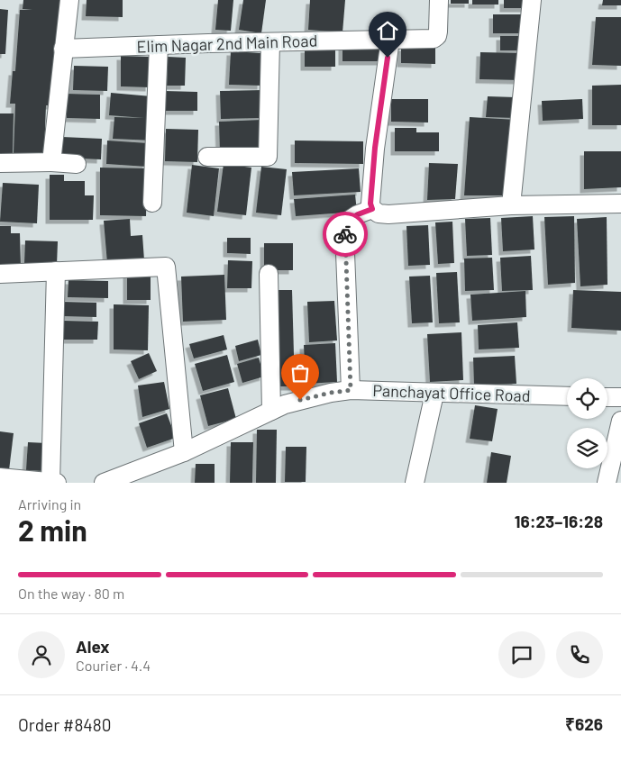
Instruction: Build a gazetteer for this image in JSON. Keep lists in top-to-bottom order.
{
  "streets": {
    "street": ["Elim Nagar 2nd Main Road", "Panchayat Office Road"]
  },
  "page": {
    "heading": ["2 min", "Arriving in", "16:23–16:28"],
    "panel": [
      "Alex",
      "Courier · 4.4",
      "Order #8480",
      "₹626"
    ],
    "bar": "On the way · 80 m"
  }
}
